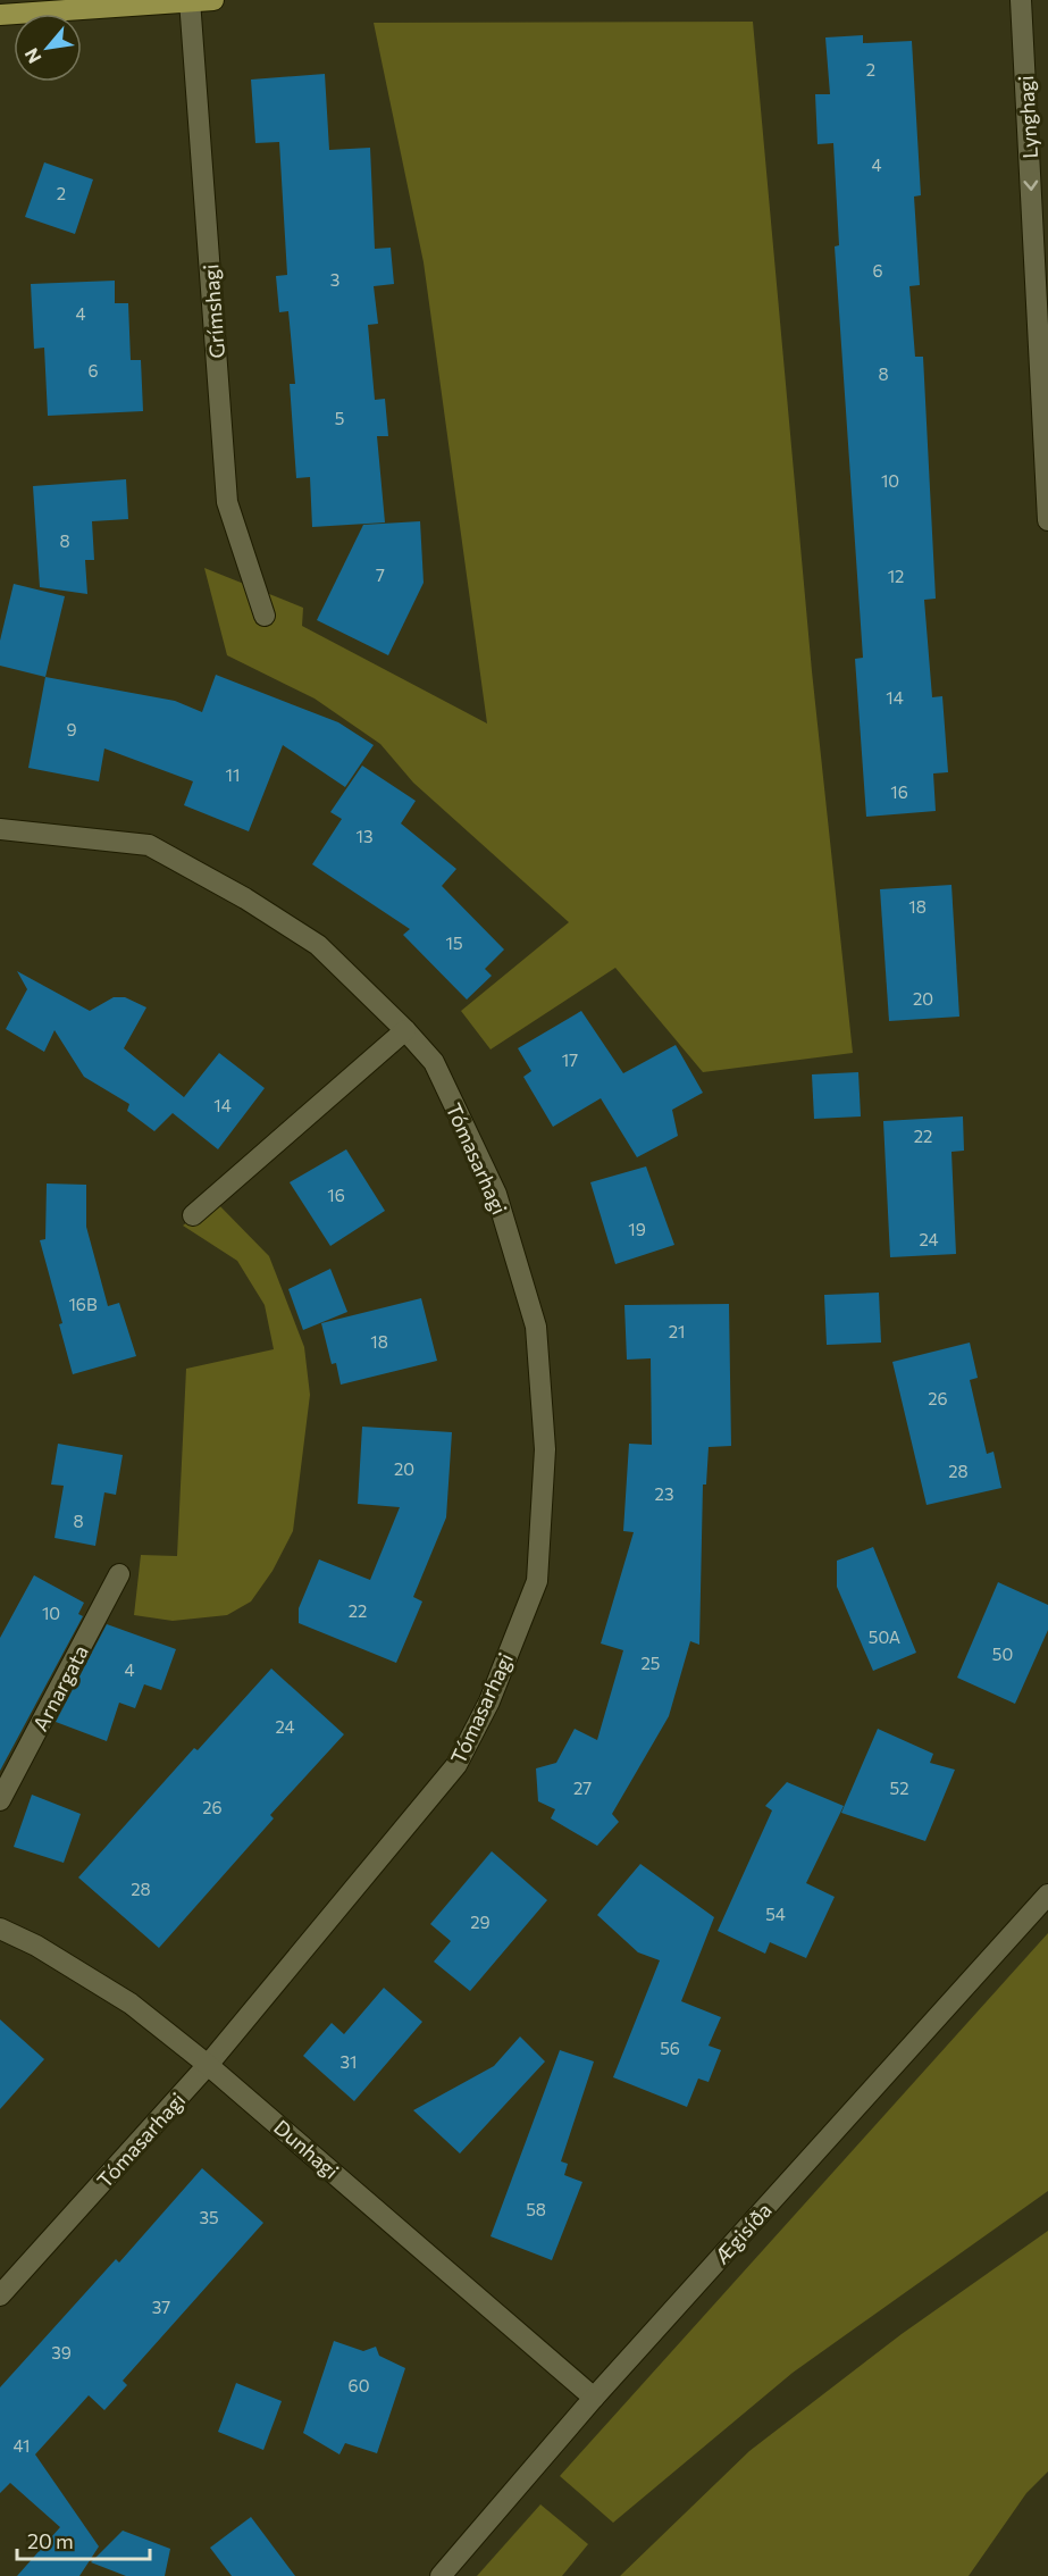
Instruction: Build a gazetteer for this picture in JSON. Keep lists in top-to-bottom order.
{
  "streets": {
    "street": [
      "Lynghagi",
      "Grímshagi",
      "Tómasarhagi",
      "Arnargata",
      "Dunhagi",
      "Ægisíða"
    ]
  },
  "crossings": [
    ["Tómasarhagi", "Dunhagi"],
    ["Dunhagi", "Ægisíða"]
  ],
  "one_way": ["Lynghagi"],
  "house_numbers": [
    "2",
    "4",
    "2",
    "6",
    "3",
    "4",
    "6",
    "8",
    "5",
    "10",
    "8",
    "7",
    "12",
    "14",
    "9",
    "11",
    "16",
    "13",
    "18",
    "15",
    "20",
    "17",
    "14",
    "22",
    "16",
    "19",
    "24",
    "16B",
    "21",
    "18",
    "26",
    "20",
    "28",
    "23",
    "8",
    "22",
    "10",
    "50A",
    "50",
    "25",
    "4",
    "24",
    "27",
    "52",
    "26",
    "28",
    "54",
    "29",
    "56",
    "31",
    "58",
    "35",
    "37",
    "39",
    "60",
    "41"
  ],
  "scale_bar": "20 m",
  "north": "bottom left"
}
